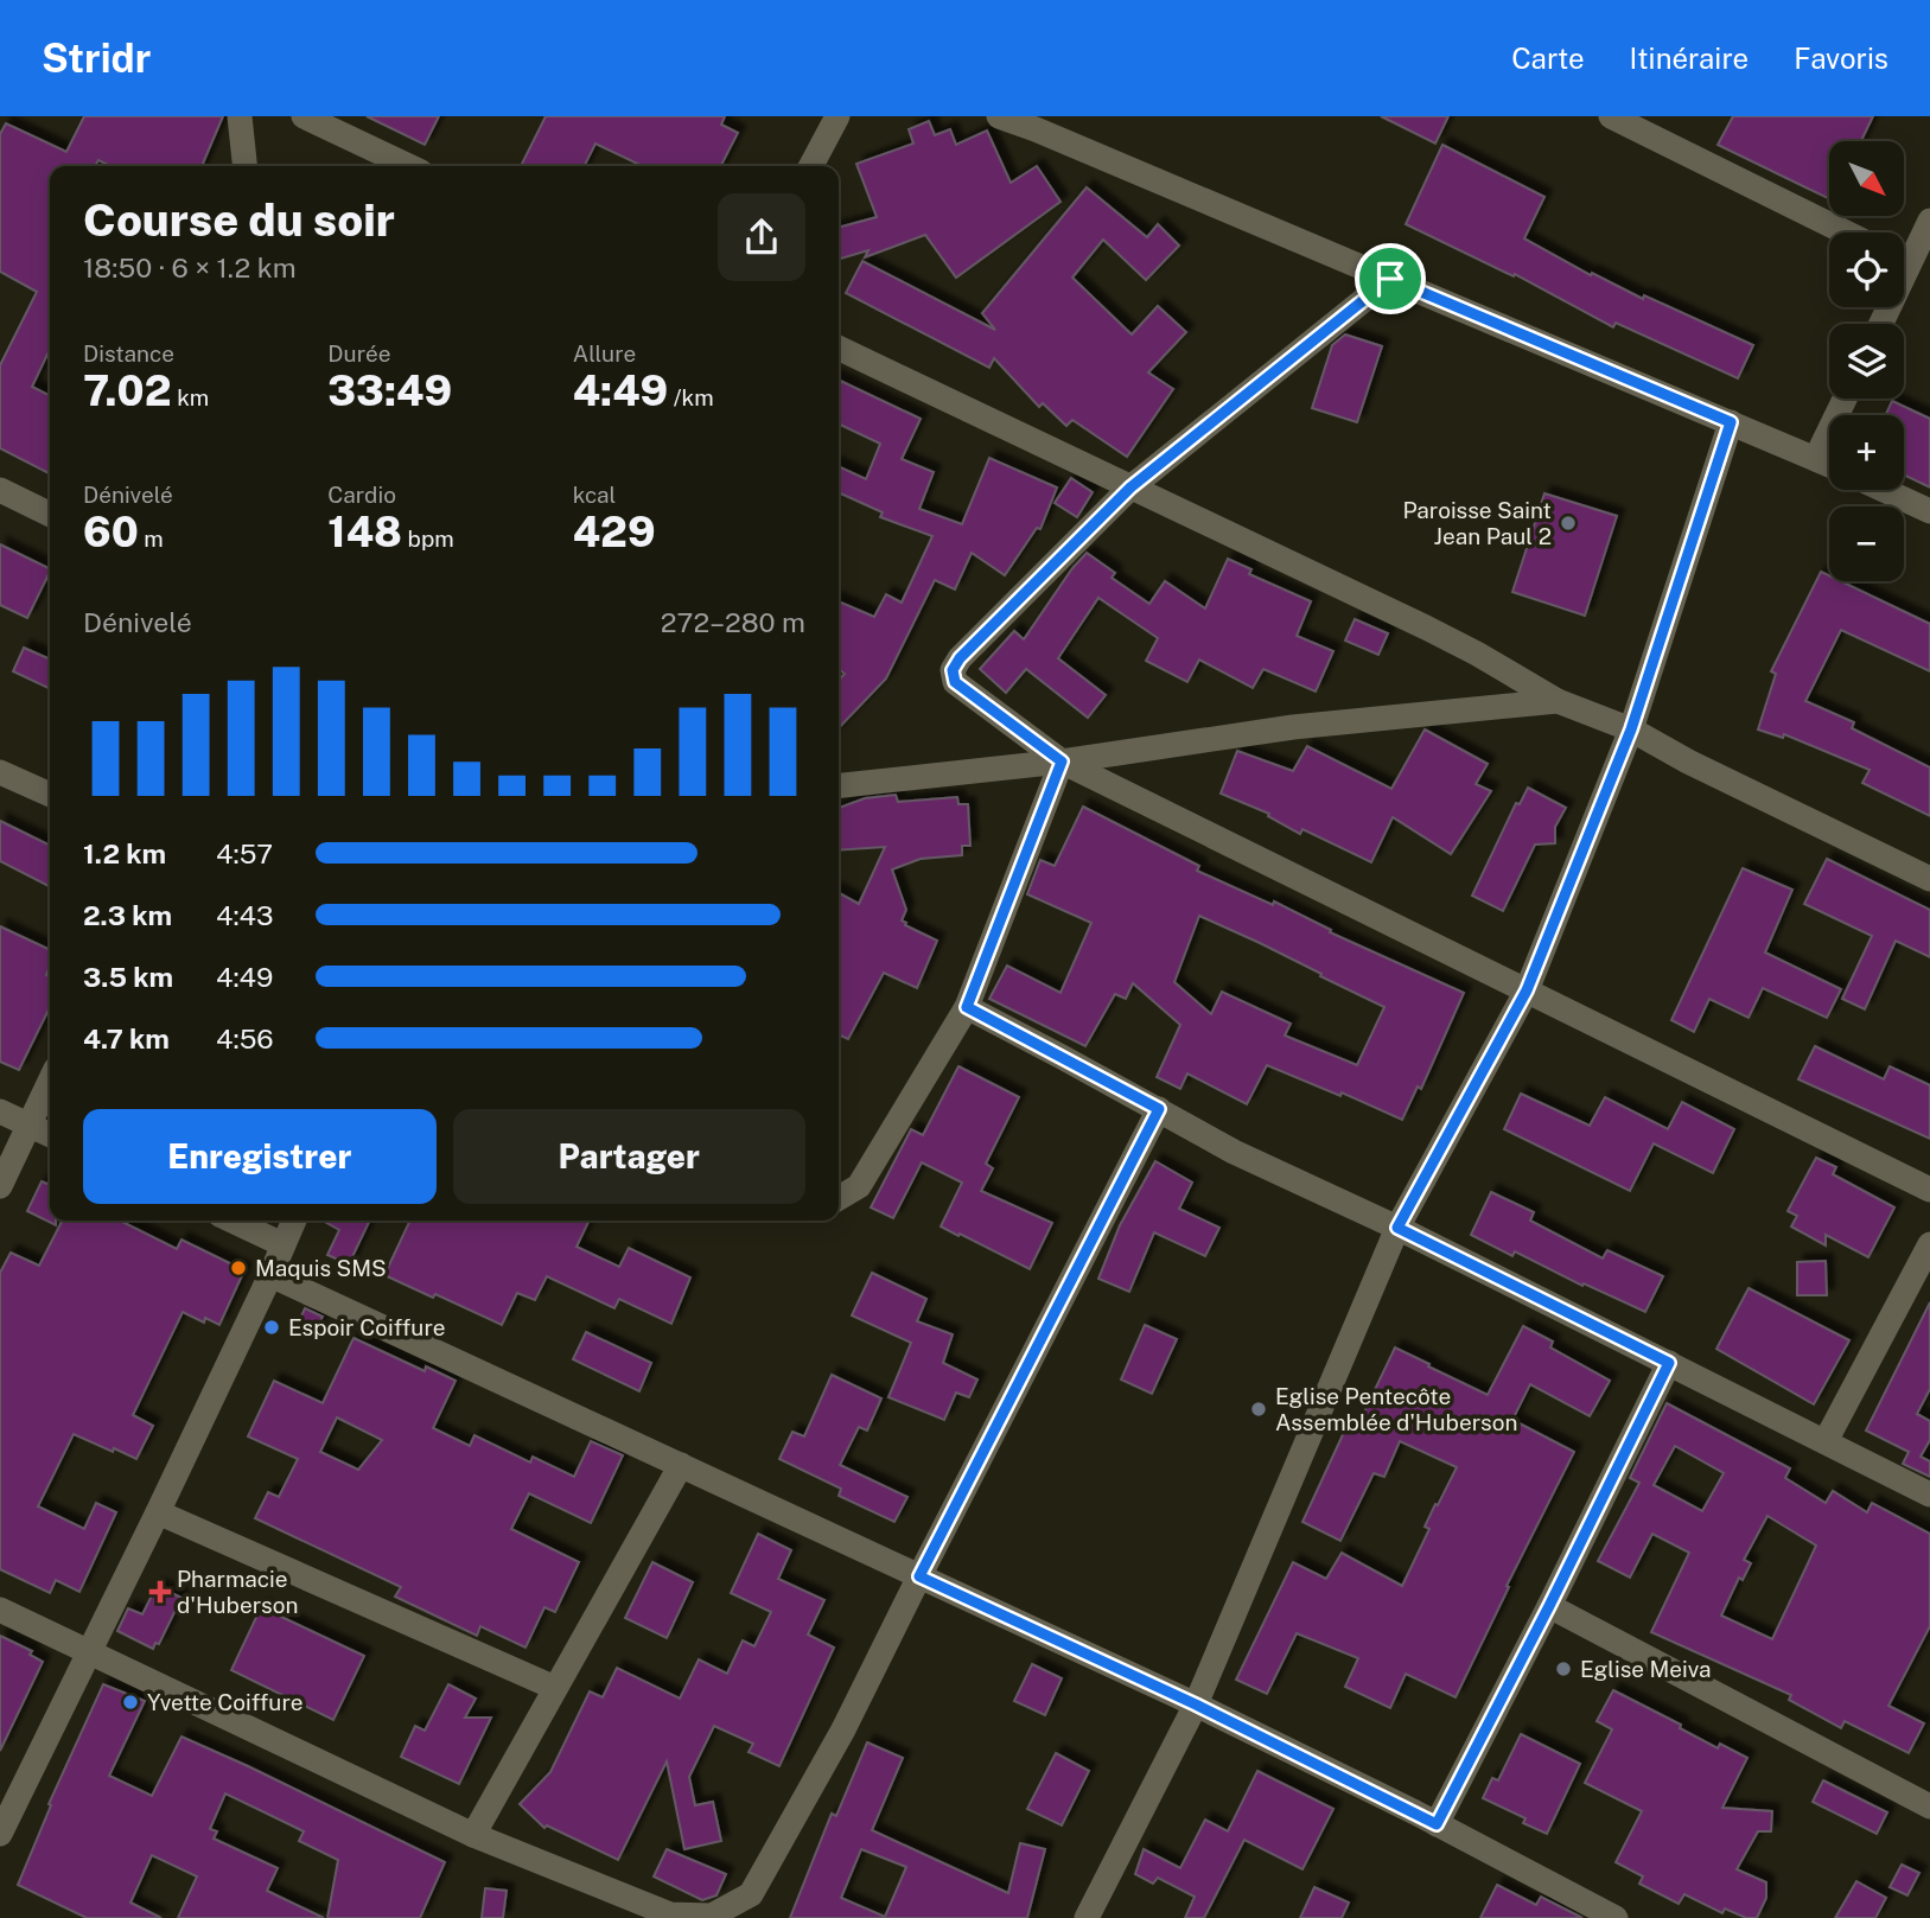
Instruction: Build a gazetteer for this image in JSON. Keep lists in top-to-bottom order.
{
  "places": {
    "other": [
      "Paroisse Saint Jean Paul 2",
      "Maquis SMS",
      "Espoir Coiffure",
      "Eglise Pentecôte Assemblée d'Huberson",
      "Eglise Meiva",
      "Yvette Coiffure"
    ],
    "health": ["Pharmacie d'Huberson"]
  },
  "north": "bottom right",
  "page": {
    "header": "Stridr",
    "nav": ["Carte", "Itinéraire", "Favoris"],
    "map_buttons": ["+", "−"],
    "heading": ["Course du soir", "18:50 · 6 × 1.2 km"],
    "stats": [
      ["Distance", "7.02 km"],
      ["Durée", "33:49"],
      ["Allure", "4:49 /km"],
      ["Dénivelé", "60 m"],
      ["Cardio", "148 bpm"],
      ["kcal", "429"]
    ],
    "chart": ["Dénivelé", "272–280 m"],
    "list": [
      {
        "name": "1.2 km",
        "note": "4:57"
      },
      {
        "name": "2.3 km",
        "note": "4:43"
      },
      {
        "name": "3.5 km",
        "note": "4:49"
      },
      {
        "name": "4.7 km",
        "note": "4:56"
      }
    ],
    "buttons": ["Enregistrer", "Partager"]
  }
}
